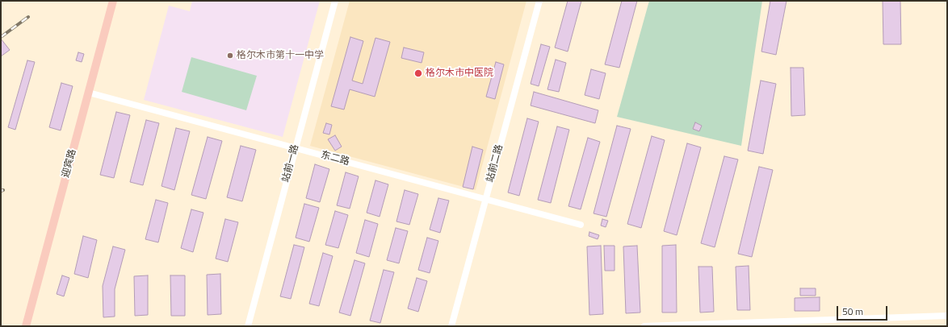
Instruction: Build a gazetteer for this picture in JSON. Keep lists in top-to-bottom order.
{
  "streets": {
    "main road": ["迎宾路"],
    "street": ["东二路", "站前一路", "站前二路"]
  },
  "crossings": [
    ["东二路", "迎宾路"],
    ["东二路", "站前一路"],
    ["东二路", "站前二路"]
  ],
  "places": ["格尔木市第十一中学", "格尔木市中医院"],
  "scale_bar": "50 m"
}
